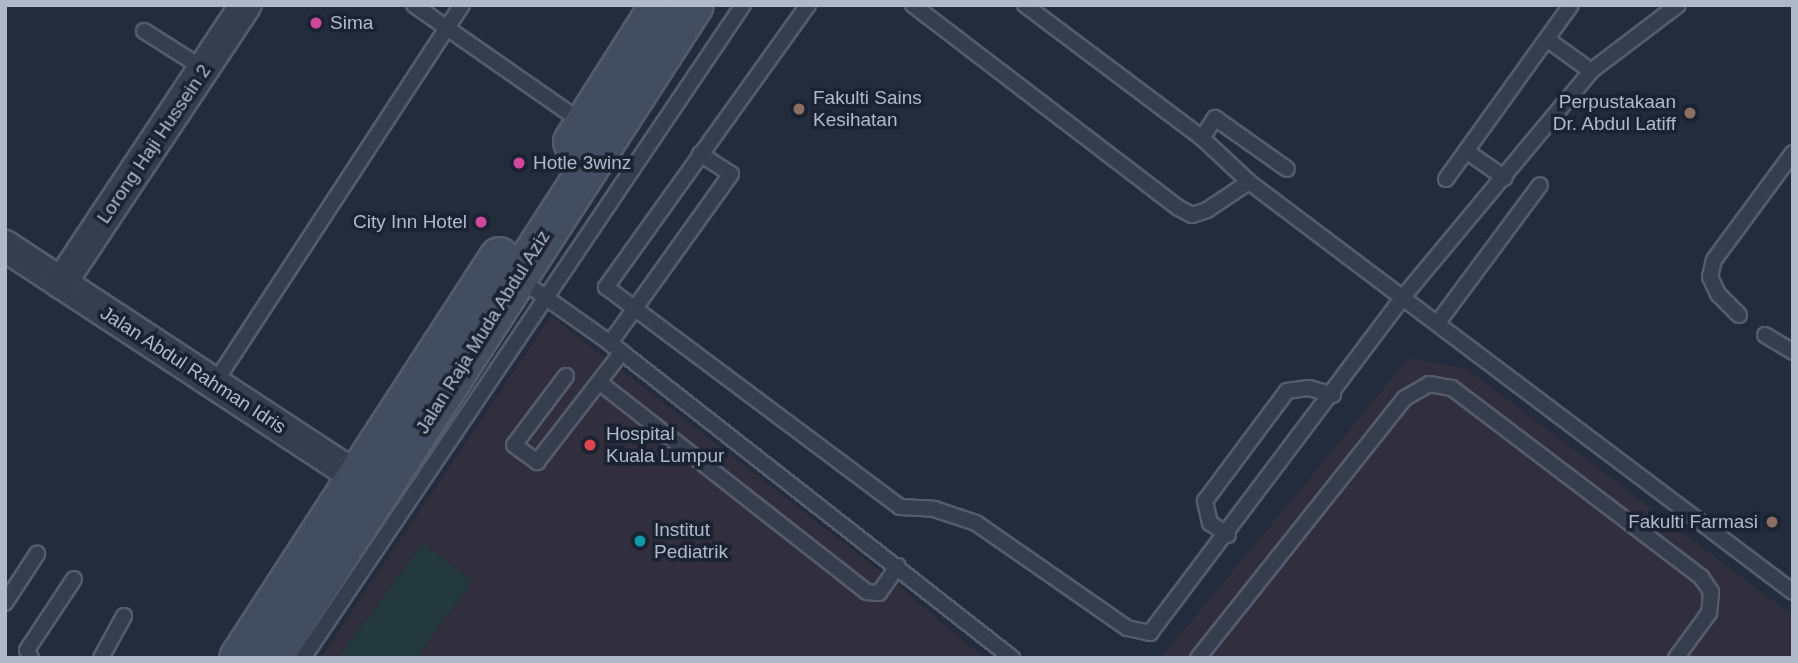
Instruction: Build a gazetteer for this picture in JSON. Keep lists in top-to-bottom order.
{
  "streets": {
    "main road": ["Jalan Raja Muda Abdul Aziz"],
    "street": ["Lorong Haji Hussein 2", "Jalan Abdul Rahman Idris"]
  },
  "crossings": [
    ["Lorong Haji Hussein 2", "Jalan Abdul Rahman Idris"],
    ["Jalan Raja Muda Abdul Aziz", "Jalan Abdul Rahman Idris"]
  ],
  "places": [
    "Sima",
    "Fakulti Sains Kesihatan",
    "Perpustakaan Dr. Abdul Latiff",
    "Hotle 3winz",
    "City Inn Hotel",
    "Hospital Kuala Lumpur",
    "Fakulti Farmasi",
    "Institut Pediatrik"
  ]
}
